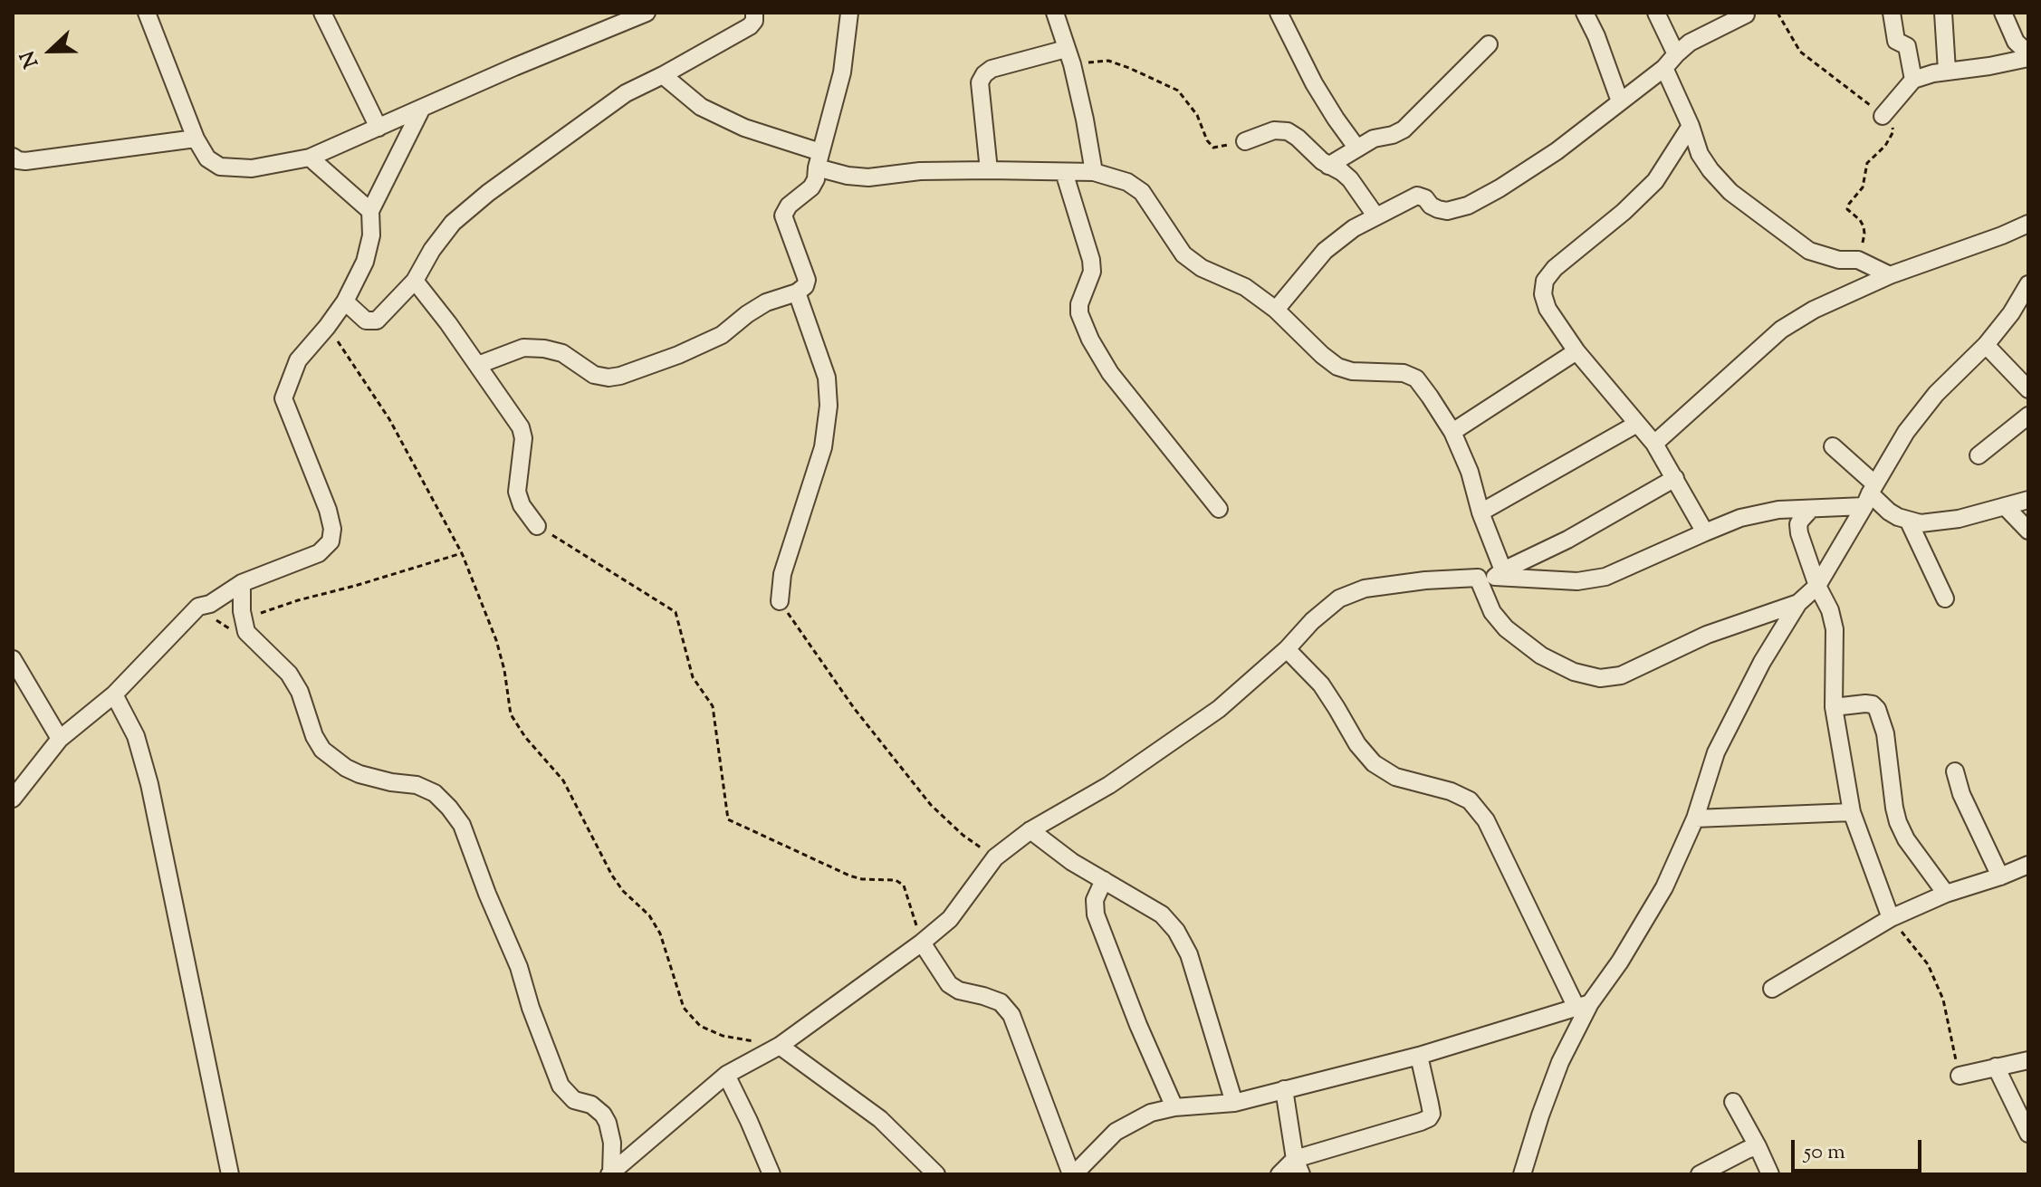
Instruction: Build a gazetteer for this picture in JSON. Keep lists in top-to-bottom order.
{
  "scale_bar": "50 m",
  "north": "left"
}
